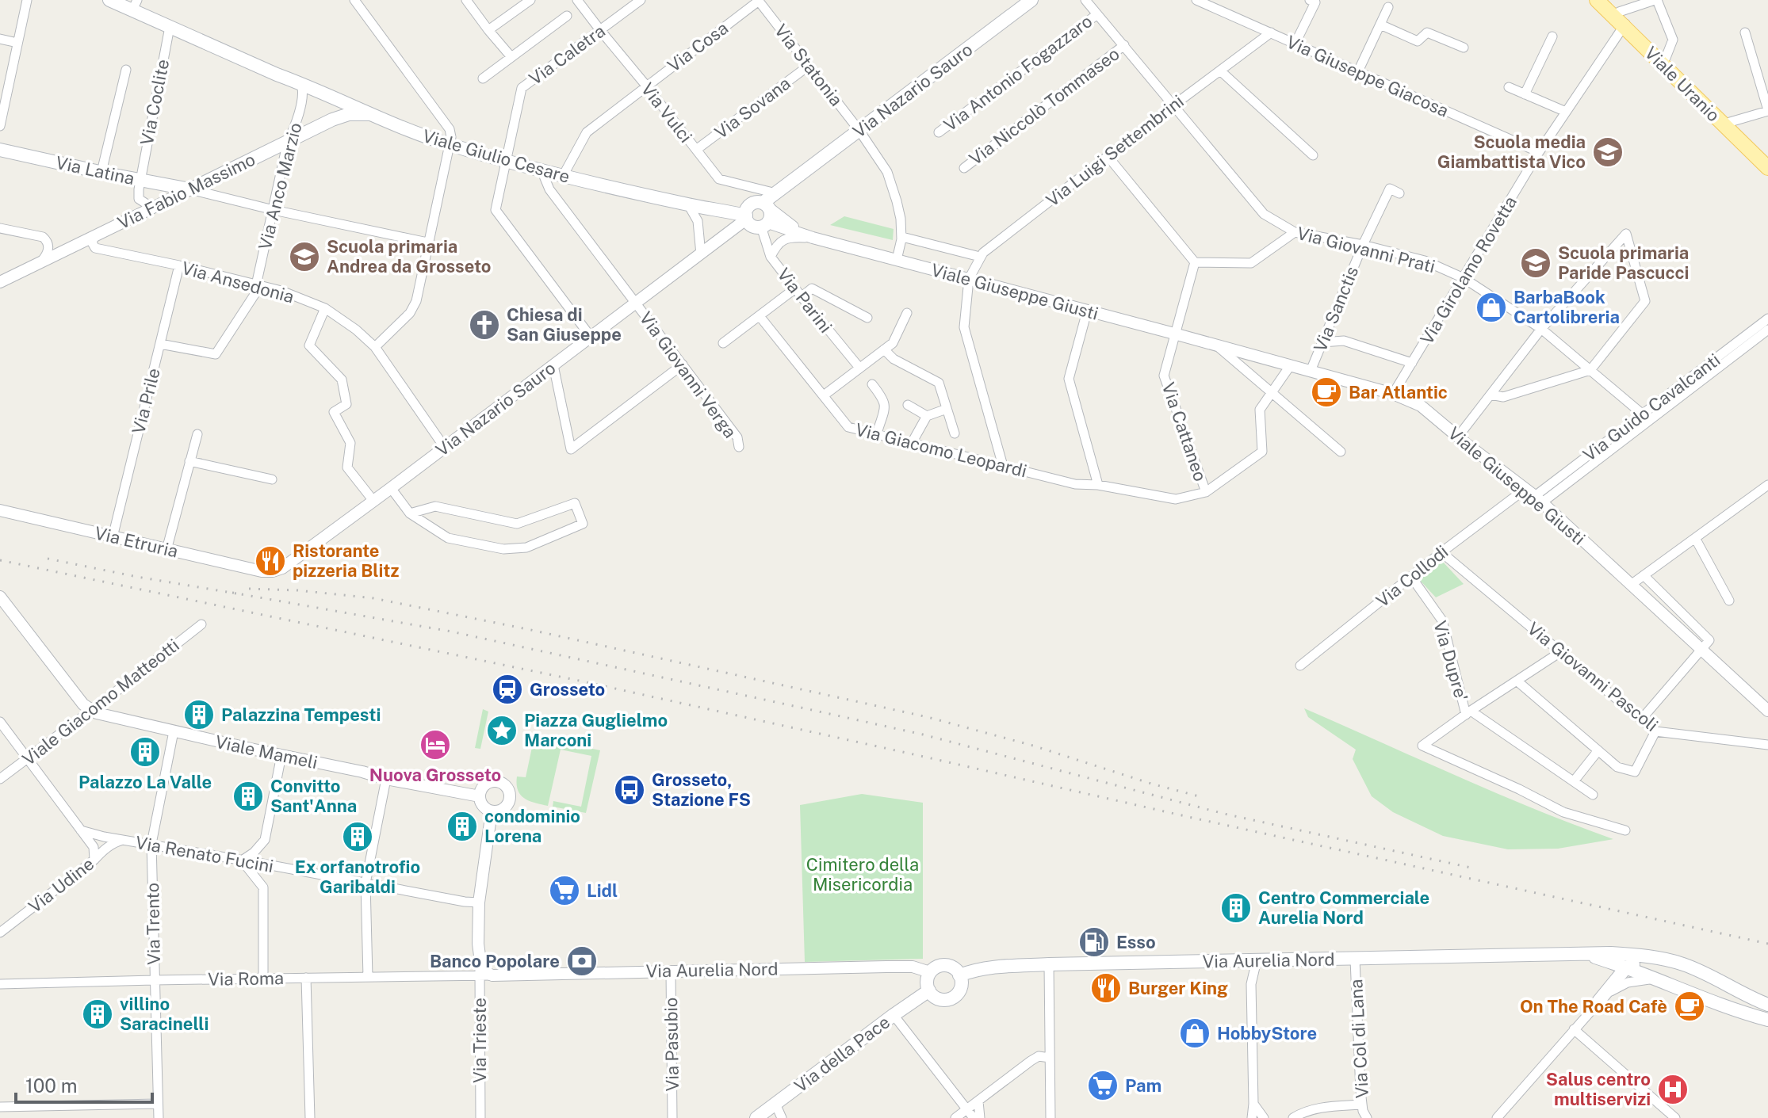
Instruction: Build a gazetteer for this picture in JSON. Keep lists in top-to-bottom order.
{
  "streets": {
    "main road": [
      "Viale Uranio",
      "Via Nazario Sauro",
      "Viale Giulio Cesare",
      "Via Latina",
      "Via Fabio Massimo",
      "Viale Giuseppe Giusti",
      "Via Aurelia Nord",
      "Via della Pace"
    ],
    "street": [
      "Via Cosa",
      "Via Caletra",
      "Via Statonia",
      "Via Antonio Fogazzaro",
      "Via Giuseppe Giacosa",
      "Via Coclite",
      "Via Niccolò Tommaseo",
      "Via Sovana",
      "Via Vulci",
      "Via Luigi Settembrini",
      "Via Anco Marzio",
      "Via Giovanni Prati",
      "Via Girolamo Rovetta",
      "Via Ansedonia",
      "Via Parini",
      "Via Sanctis",
      "Via Giovanni Verga",
      "Via Prile",
      "Via Guido Cavalcanti",
      "Via Cattaneo",
      "Via Giacomo Leopardi",
      "Via Etruria",
      "Via Collodi",
      "Via Dupre'",
      "Via Giovanni Pascoli",
      "Viale Giacomo Matteotti",
      "Viale Mameli",
      "Via Renato Fucini",
      "Via Udine",
      "Via Trento",
      "Via Roma",
      "Via Col di Lana",
      "Via Trieste",
      "Via Pasubio"
    ]
  },
  "crossings": [
    ["Via Cosa", "Via Statonia"],
    ["Via Cosa", "Via Vulci"],
    ["Via Cosa", "Viale Giulio Cesare"],
    ["Via Caletra", "Via Nazario Sauro"],
    ["Via Caletra", "Via Vulci"],
    ["Via Caletra", "Viale Giulio Cesare"],
    ["Via Statonia", "Via Nazario Sauro"],
    ["Via Statonia", "Via Sovana"],
    ["Via Statonia", "Viale Giuseppe Giusti"],
    ["Via Antonio Fogazzaro", "Via Giovanni Prati"],
    ["Via Giuseppe Giacosa", "Via Luigi Settembrini"],
    ["Via Giuseppe Giacosa", "Via Girolamo Rovetta"],
    ["Viale Uranio", "Via Girolamo Rovetta"],
    ["Via Nazario Sauro", "Via Vulci"],
    ["Via Nazario Sauro", "Viale Giulio Cesare"],
    ["Via Nazario Sauro", "Via Ansedonia"],
    ["Via Nazario Sauro", "Viale Giuseppe Giusti"],
    ["Via Nazario Sauro", "Via Parini"],
    ["Via Nazario Sauro", "Via Giovanni Verga"],
    ["Via Nazario Sauro", "Via Etruria"],
    ["Via Coclite", "Viale Giulio Cesare"],
    ["Via Coclite", "Via Latina"],
    ["Via Niccolò Tommaseo", "Via Giovanni Prati"],
    ["Via Sovana", "Via Vulci"],
    ["Via Luigi Settembrini", "Via Giovanni Prati"],
    ["Via Luigi Settembrini", "Viale Giuseppe Giusti"],
    ["Viale Giulio Cesare", "Via Anco Marzio"],
    ["Viale Giulio Cesare", "Via Fabio Massimo"],
    ["Viale Giulio Cesare", "Viale Giuseppe Giusti"],
    ["Viale Giulio Cesare", "Via Parini"],
    ["Viale Giulio Cesare", "Via Giovanni Verga"],
    ["Via Latina", "Via Fabio Massimo"],
    ["Via Anco Marzio", "Via Fabio Massimo"],
    ["Via Anco Marzio", "Via Ansedonia"],
    ["Via Fabio Massimo", "Via Ansedonia"],
    ["Via Giovanni Prati", "Via Girolamo Rovetta"],
    ["Via Giovanni Prati", "Via Sanctis"],
    ["Via Giovanni Prati", "Via Guido Cavalcanti"],
    ["Via Girolamo Rovetta", "Viale Giuseppe Giusti"],
    ["Via Ansedonia", "Via Prile"],
    ["Viale Giuseppe Giusti", "Via Parini"],
    ["Viale Giuseppe Giusti", "Via Sanctis"],
    ["Viale Giuseppe Giusti", "Via Guido Cavalcanti"],
    ["Viale Giuseppe Giusti", "Via Cattaneo"],
    ["Viale Giuseppe Giusti", "Via Collodi"],
    ["Via Prile", "Via Etruria"],
    ["Via Guido Cavalcanti", "Via Collodi"],
    ["Via Cattaneo", "Via Giacomo Leopardi"],
    ["Via Collodi", "Via Dupre'"],
    ["Via Collodi", "Via Giovanni Pascoli"],
    ["Viale Giacomo Matteotti", "Viale Mameli"],
    ["Viale Mameli", "Via Trento"],
    ["Viale Mameli", "Via Trieste"],
    ["Via Renato Fucini", "Via Udine"],
    ["Via Renato Fucini", "Via Trento"],
    ["Via Renato Fucini", "Via Trieste"],
    ["Via Trento", "Via Roma"],
    ["Via Aurelia Nord", "Via Col di Lana"],
    ["Via Aurelia Nord", "Via Trieste"],
    ["Via Aurelia Nord", "Via Pasubio"],
    ["Via Aurelia Nord", "Via della Pace"],
    ["Via Roma", "Via Trieste"]
  ],
  "parks": ["Cimitero della Misericordia"],
  "places": {
    "school or university": ["Scuola media Giambattista Vico", "Scuola primaria Andrea da Grosseto", "Scuola primaria Paride Pascucci"],
    "shop": ["BarbaBook Cartolibreria", "HobbyStore"],
    "church": ["Chiesa di San Giuseppe"],
    "cafe": ["Bar Atlantic", "On The Road Cafè"],
    "restaurant": ["Ristorante pizzeria Blitz", "Burger King"],
    "station": ["Grosseto"],
    "building": [
      "Palazzina Tempesti",
      "Palazzo La Valle",
      "Convitto Sant'Anna",
      "condominio Lorena",
      "Ex orfanotrofio Garibaldi",
      "Centro Commerciale Aurelia Nord",
      "villino Saracinelli"
    ],
    "place": ["Piazza Guglielmo Marconi"],
    "hotel": ["Nuova Grosseto"],
    "bus stop": ["Grosseto, Stazione FS"],
    "supermarket": ["Lidl", "Pam"],
    "fuel station": ["Esso"],
    "bank": ["Banco Popolare"],
    "hospital": ["Salus centro multiservizi"]
  },
  "scale_bar": "100 m"
}
